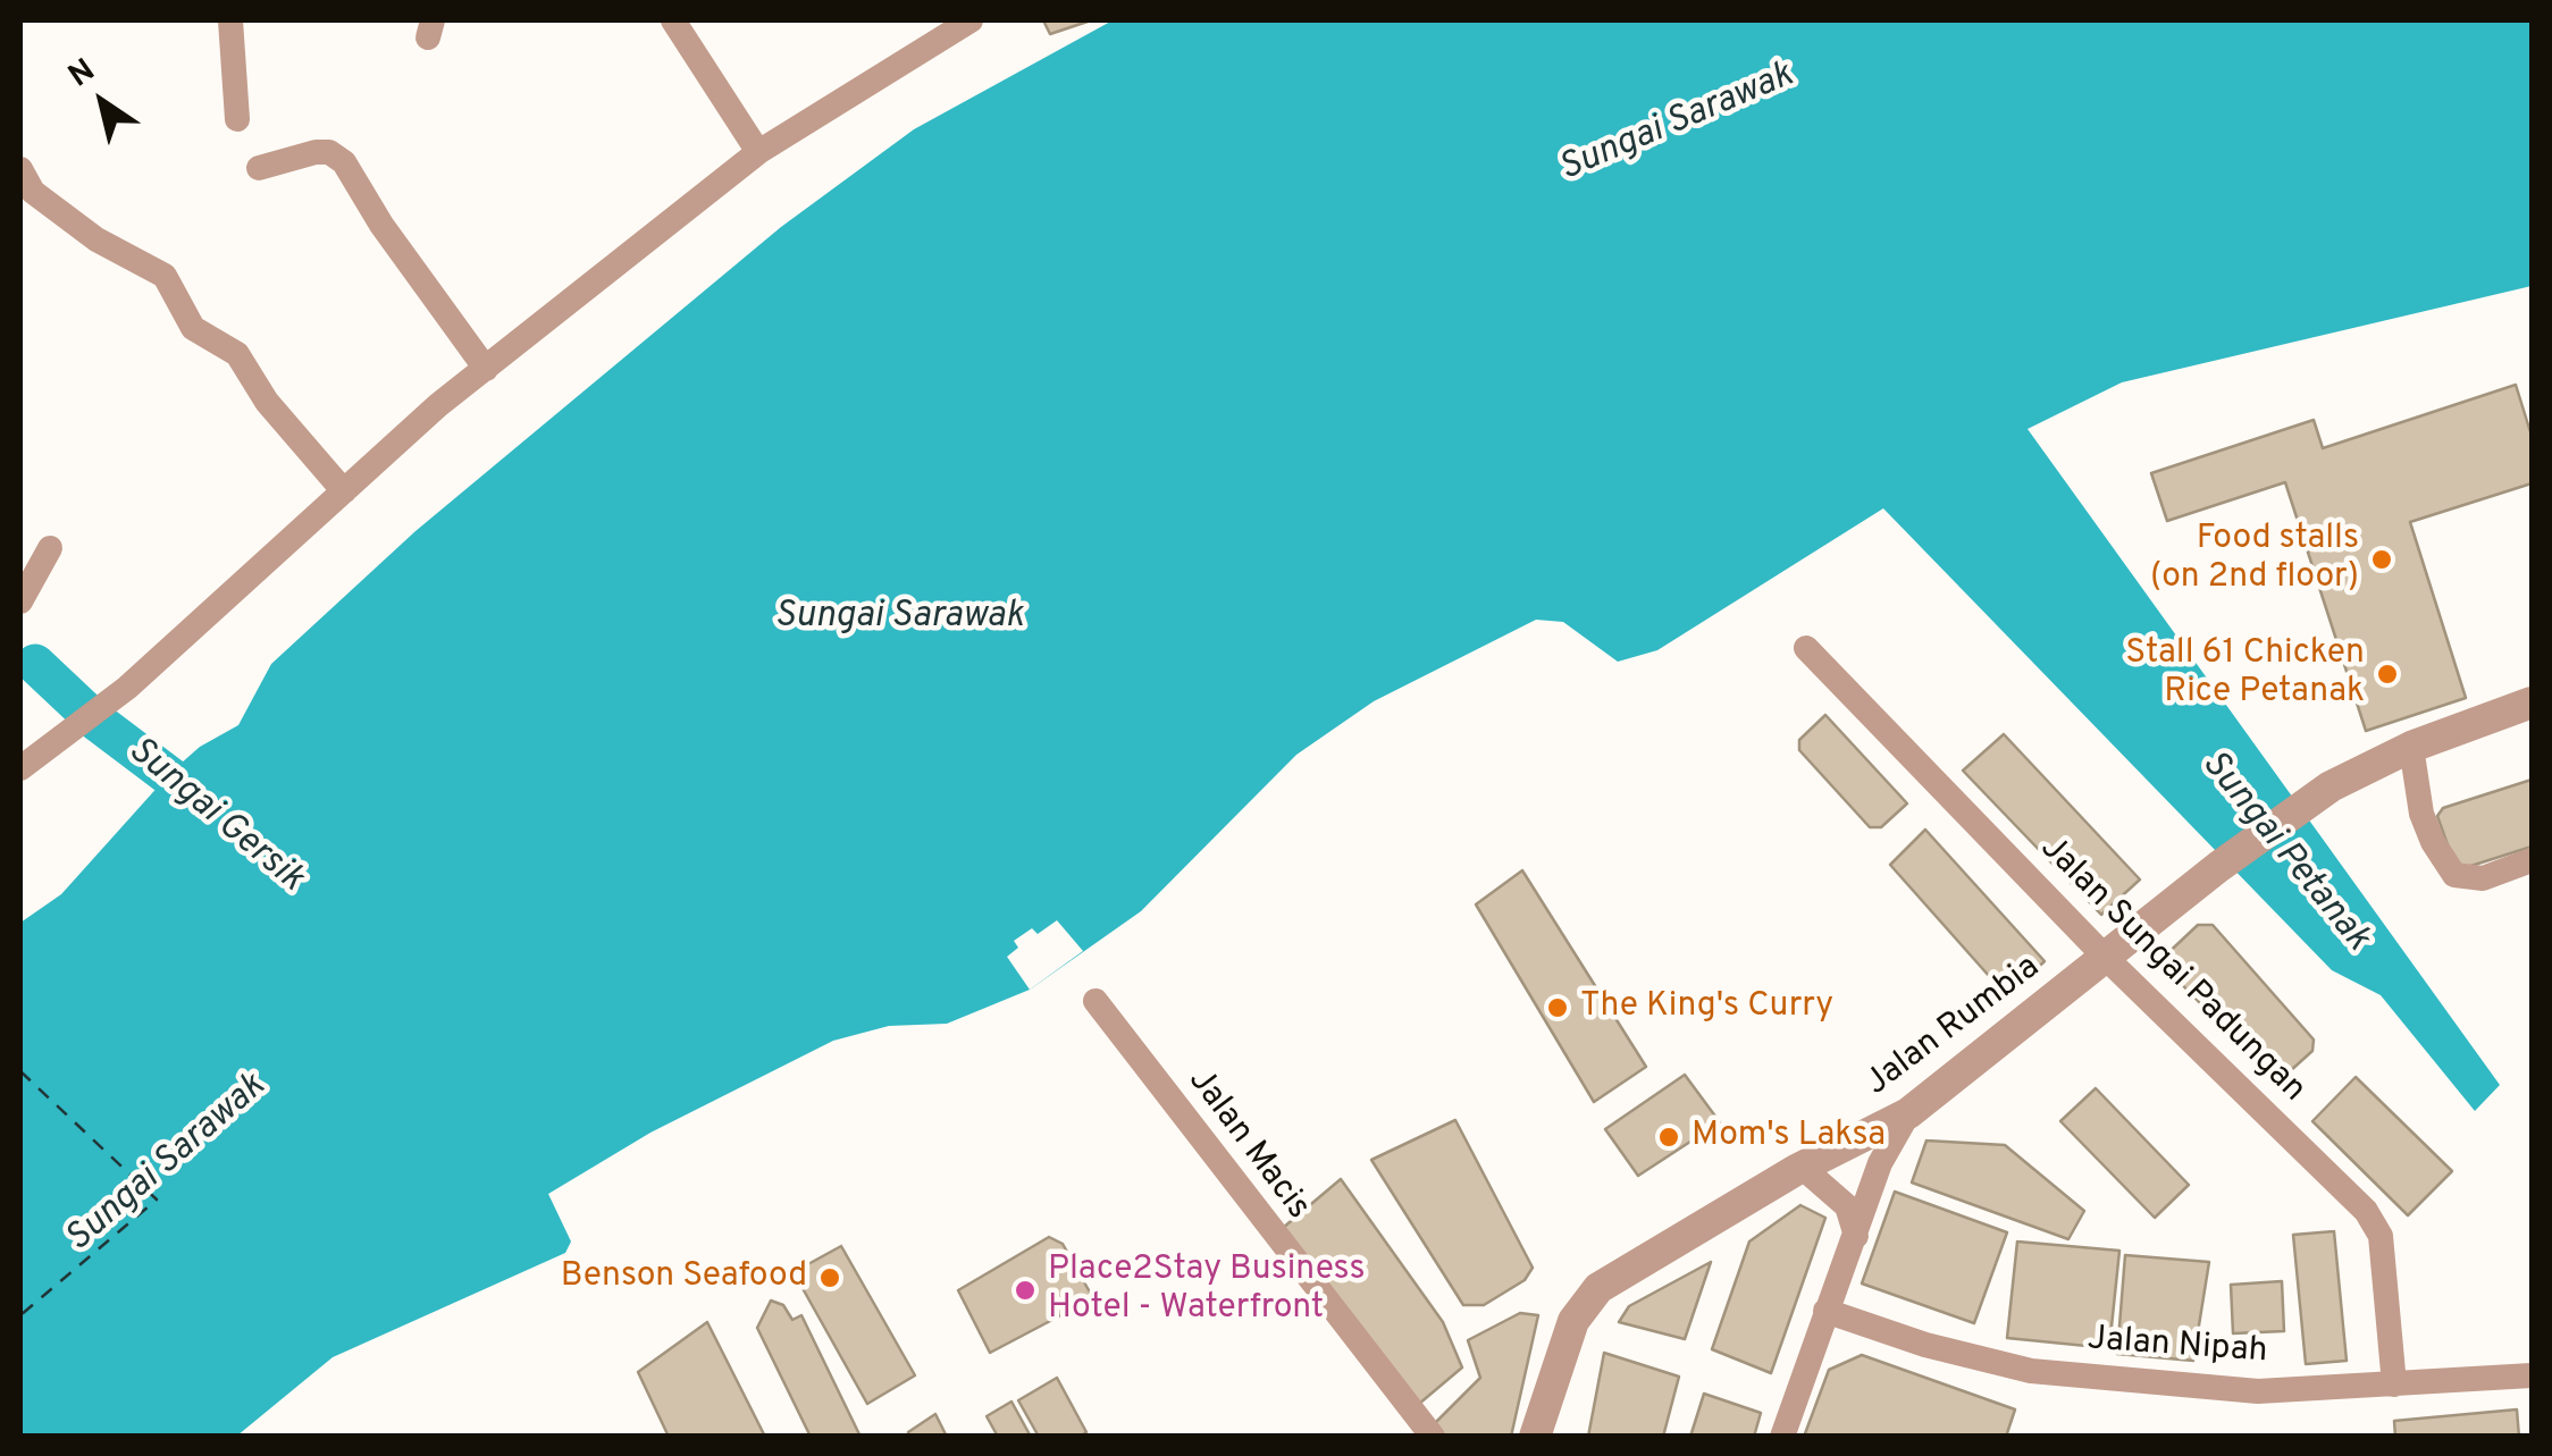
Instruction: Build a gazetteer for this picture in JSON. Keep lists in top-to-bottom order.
{
  "streets": {
    "street": [
      "Jalan Sungai Padungan",
      "Jalan Rumbia",
      "Jalan Macis",
      "Jalan Nipah"
    ]
  },
  "crossings": [
    ["Jalan Sungai Padungan", "Jalan Rumbia"],
    ["Jalan Sungai Padungan", "Jalan Nipah"]
  ],
  "water": ["Sungai Sarawak", "Sungai Gersik", "Sungai Petanak"],
  "places": [
    "Food stalls (on 2nd floor)",
    "Stall 61 Chicken Rice Petanak",
    "The King's Curry",
    "Mom's Laksa",
    "Benson Seafood",
    "Place2Stay Business Hotel - Waterfront"
  ],
  "north": "top left"
}
